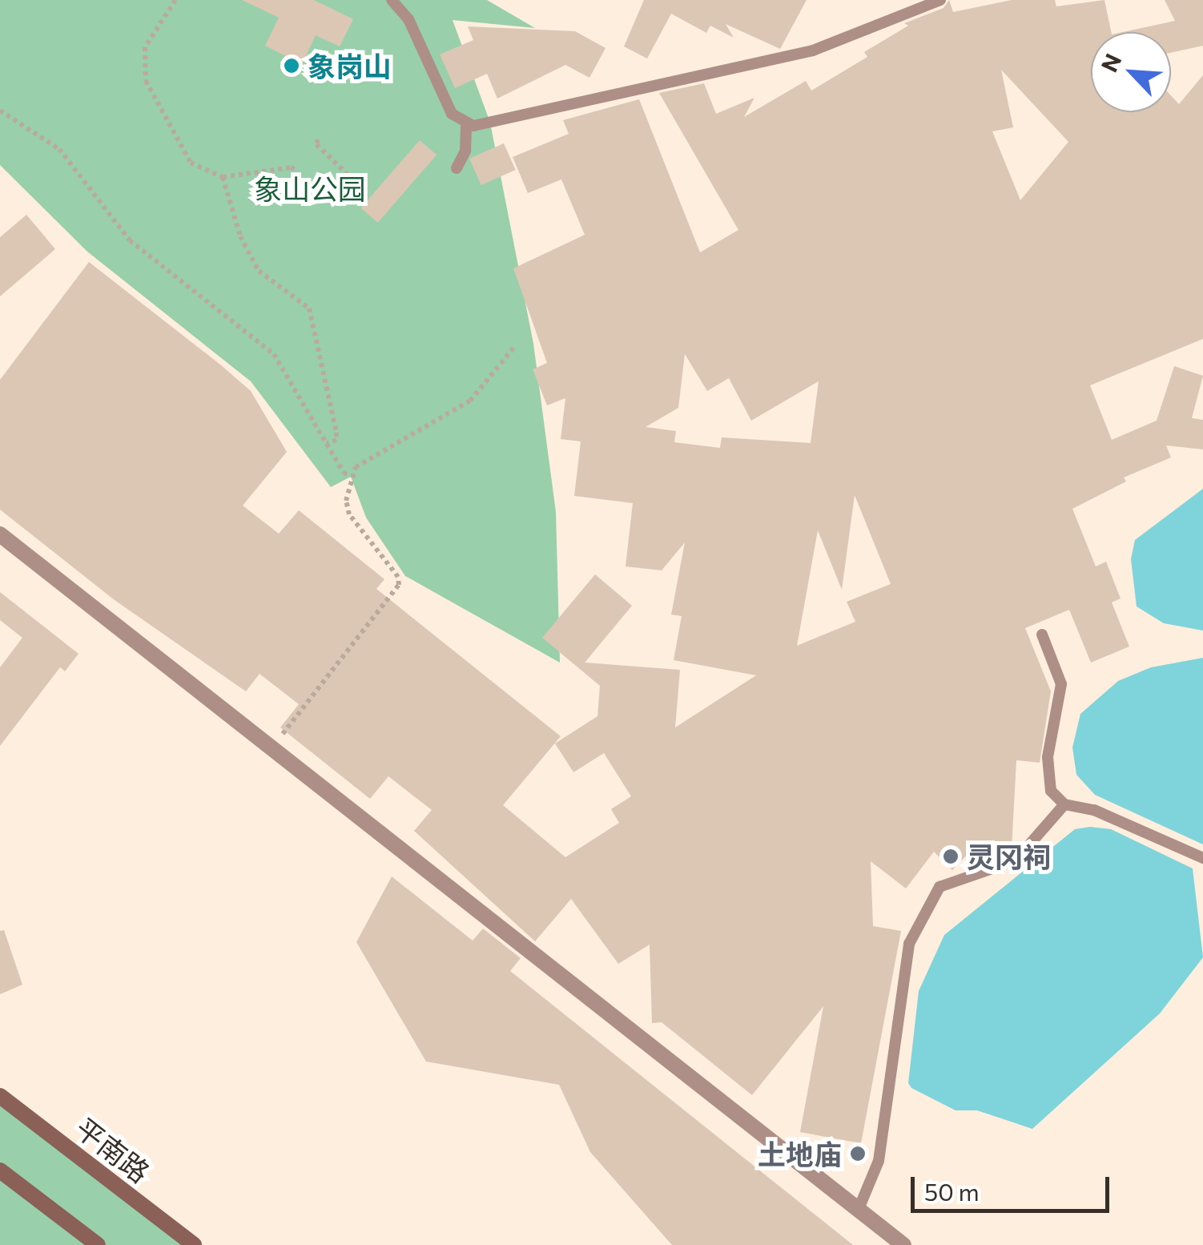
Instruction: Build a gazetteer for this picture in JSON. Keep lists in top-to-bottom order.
{
  "streets": {
    "main road": ["平南路"]
  },
  "parks": ["象山公园"],
  "places": ["象岗山", "灵冈祠", "土地庙"],
  "scale_bar": "50 m",
  "north": "top left"
}
